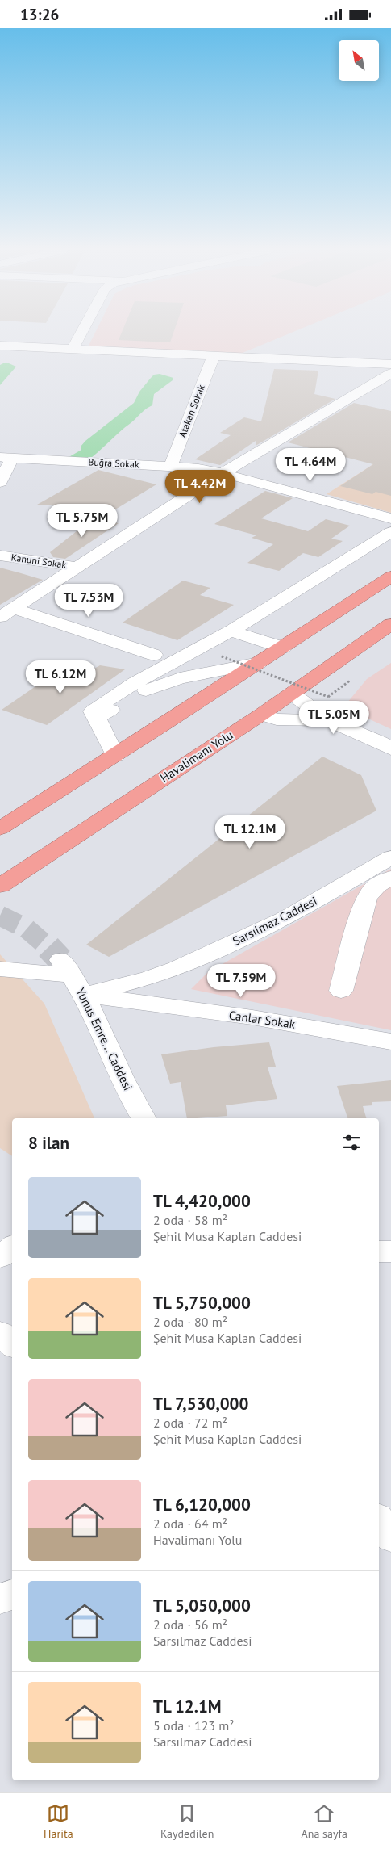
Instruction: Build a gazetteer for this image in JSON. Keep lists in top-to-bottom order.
{
  "streets": {
    "highway": ["Havalimanı Yolu"],
    "street": [
      "Atakan Sokak",
      "Buğra Sokak",
      "Kanuni Sokak",
      "Sarsılmaz Caddesi",
      "Canlar Sokak",
      "Yunus Emre... Caddesi"
    ]
  },
  "crossings": [
    ["Atakan Sokak", "Buğra Sokak"],
    ["Sarsılmaz Caddesi", "Canlar Sokak"],
    ["Sarsılmaz Caddesi", "Yunus Emre... Caddesi"],
    ["Canlar Sokak", "Yunus Emre... Caddesi"]
  ],
  "north": "top left",
  "page": {
    "status": "13:26",
    "price": [
      "TL 4.64M",
      "TL 4.42M",
      "TL 5.75M",
      "TL 7.53M",
      "TL 6.12M",
      "TL 5.05M",
      "TL 12.1M",
      "TL 7.59M"
    ],
    "heading": "8 ilan",
    "list": [
      {
        "name": "TL 4,420,000",
        "note": "2 oda · 58 m² · Şehit Musa Kaplan Caddesi"
      },
      {
        "name": "TL 5,750,000",
        "note": "2 oda · 80 m² · Şehit Musa Kaplan Caddesi"
      },
      {
        "name": "TL 7,530,000",
        "note": "2 oda · 72 m² · Şehit Musa Kaplan Caddesi"
      },
      {
        "name": "TL 6,120,000",
        "note": "2 oda · 64 m² · Havalimanı Yolu"
      },
      {
        "name": "TL 5,050,000",
        "note": "2 oda · 56 m² · Sarsılmaz Caddesi"
      },
      {
        "name": "TL 12.1M",
        "note": "5 oda · 123 m² · Sarsılmaz Caddesi"
      }
    ],
    "tabs": ["Harita", "Kaydedilen", "Ana sayfa"]
  }
}
